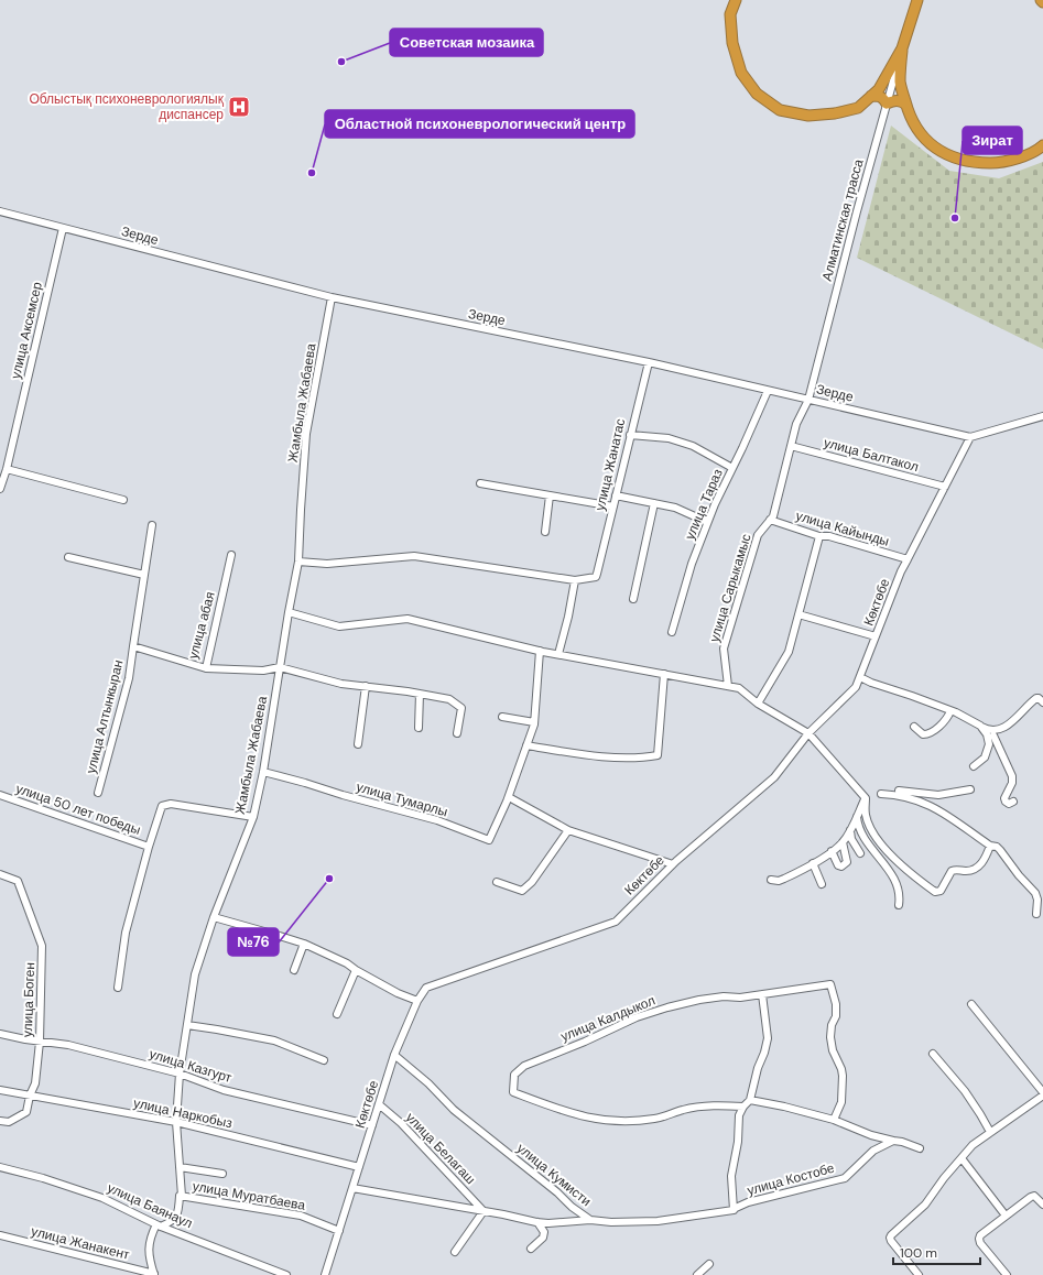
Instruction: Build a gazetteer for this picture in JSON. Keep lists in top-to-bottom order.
{
  "streets": {
    "street": [
      "Алматинская трасса",
      "Зерде",
      "улица Аксемсер",
      "Жамбыла Жабаева",
      "улица Балтакол",
      "улица Жанатас",
      "улица Тараз",
      "улица Кайынды",
      "улица Сарыкамыс",
      "Көктөбе",
      "улица абая",
      "улица Алтынкыран",
      "улица Тумарлы",
      "улица 50 лет победы",
      "улица Боген",
      "улица Калдыкол",
      "улица Казгурт",
      "улица Наркобыз",
      "улица Белагаш",
      "улица Кумисти",
      "улица Костобе",
      "улица Муратбаева",
      "улица Баянаул",
      "улица Жанакент"
    ]
  },
  "crossings": [
    ["Алматинская трасса", "Зерде"],
    ["Алматинская трасса", "улица Сарыкамыс"],
    ["Зерде", "улица Аксемсер"],
    ["Зерде", "Жамбыла Жабаева"],
    ["Зерде", "улица Жанатас"],
    ["Зерде", "улица Тараз"],
    ["Зерде", "улица Сарыкамыс"],
    ["Зерде", "Көктөбе"],
    ["Жамбыла Жабаева", "улица Тумарлы"],
    ["Жамбыла Жабаева", "улица 50 лет победы"],
    ["Жамбыла Жабаева", "улица Казгурт"],
    ["Жамбыла Жабаева", "улица Наркобыз"],
    ["Жамбыла Жабаева", "улица Муратбаева"],
    ["Жамбыла Жабаева", "улица Баянаул"],
    ["улица Балтакол", "улица Сарыкамыс"],
    ["улица Балтакол", "Көктөбе"],
    ["улица Кайынды", "улица Сарыкамыс"],
    ["улица Кайынды", "Көктөбе"],
    ["Көктөбе", "улица Казгурт"],
    ["Көктөбе", "улица Наркобыз"],
    ["Көктөбе", "улица Белагаш"],
    ["Көктөбе", "улица Кумисти"],
    ["Көктөбе", "улица Муратбаева"],
    ["улица абая", "улица Алтынкыран"],
    ["улица Боген", "улица Казгурт"],
    ["улица Боген", "улица Наркобыз"],
    ["улица Кумисти", "улица Костобе"]
  ],
  "places": {
    "other": [
      "Советская мозаика",
      "Областной психоневрологический центр",
      "Зират",
      "№76"
    ],
    "hospital": ["Облыстық психоневрологиялық диспансер"]
  },
  "scale_bar": "100 m"
}
